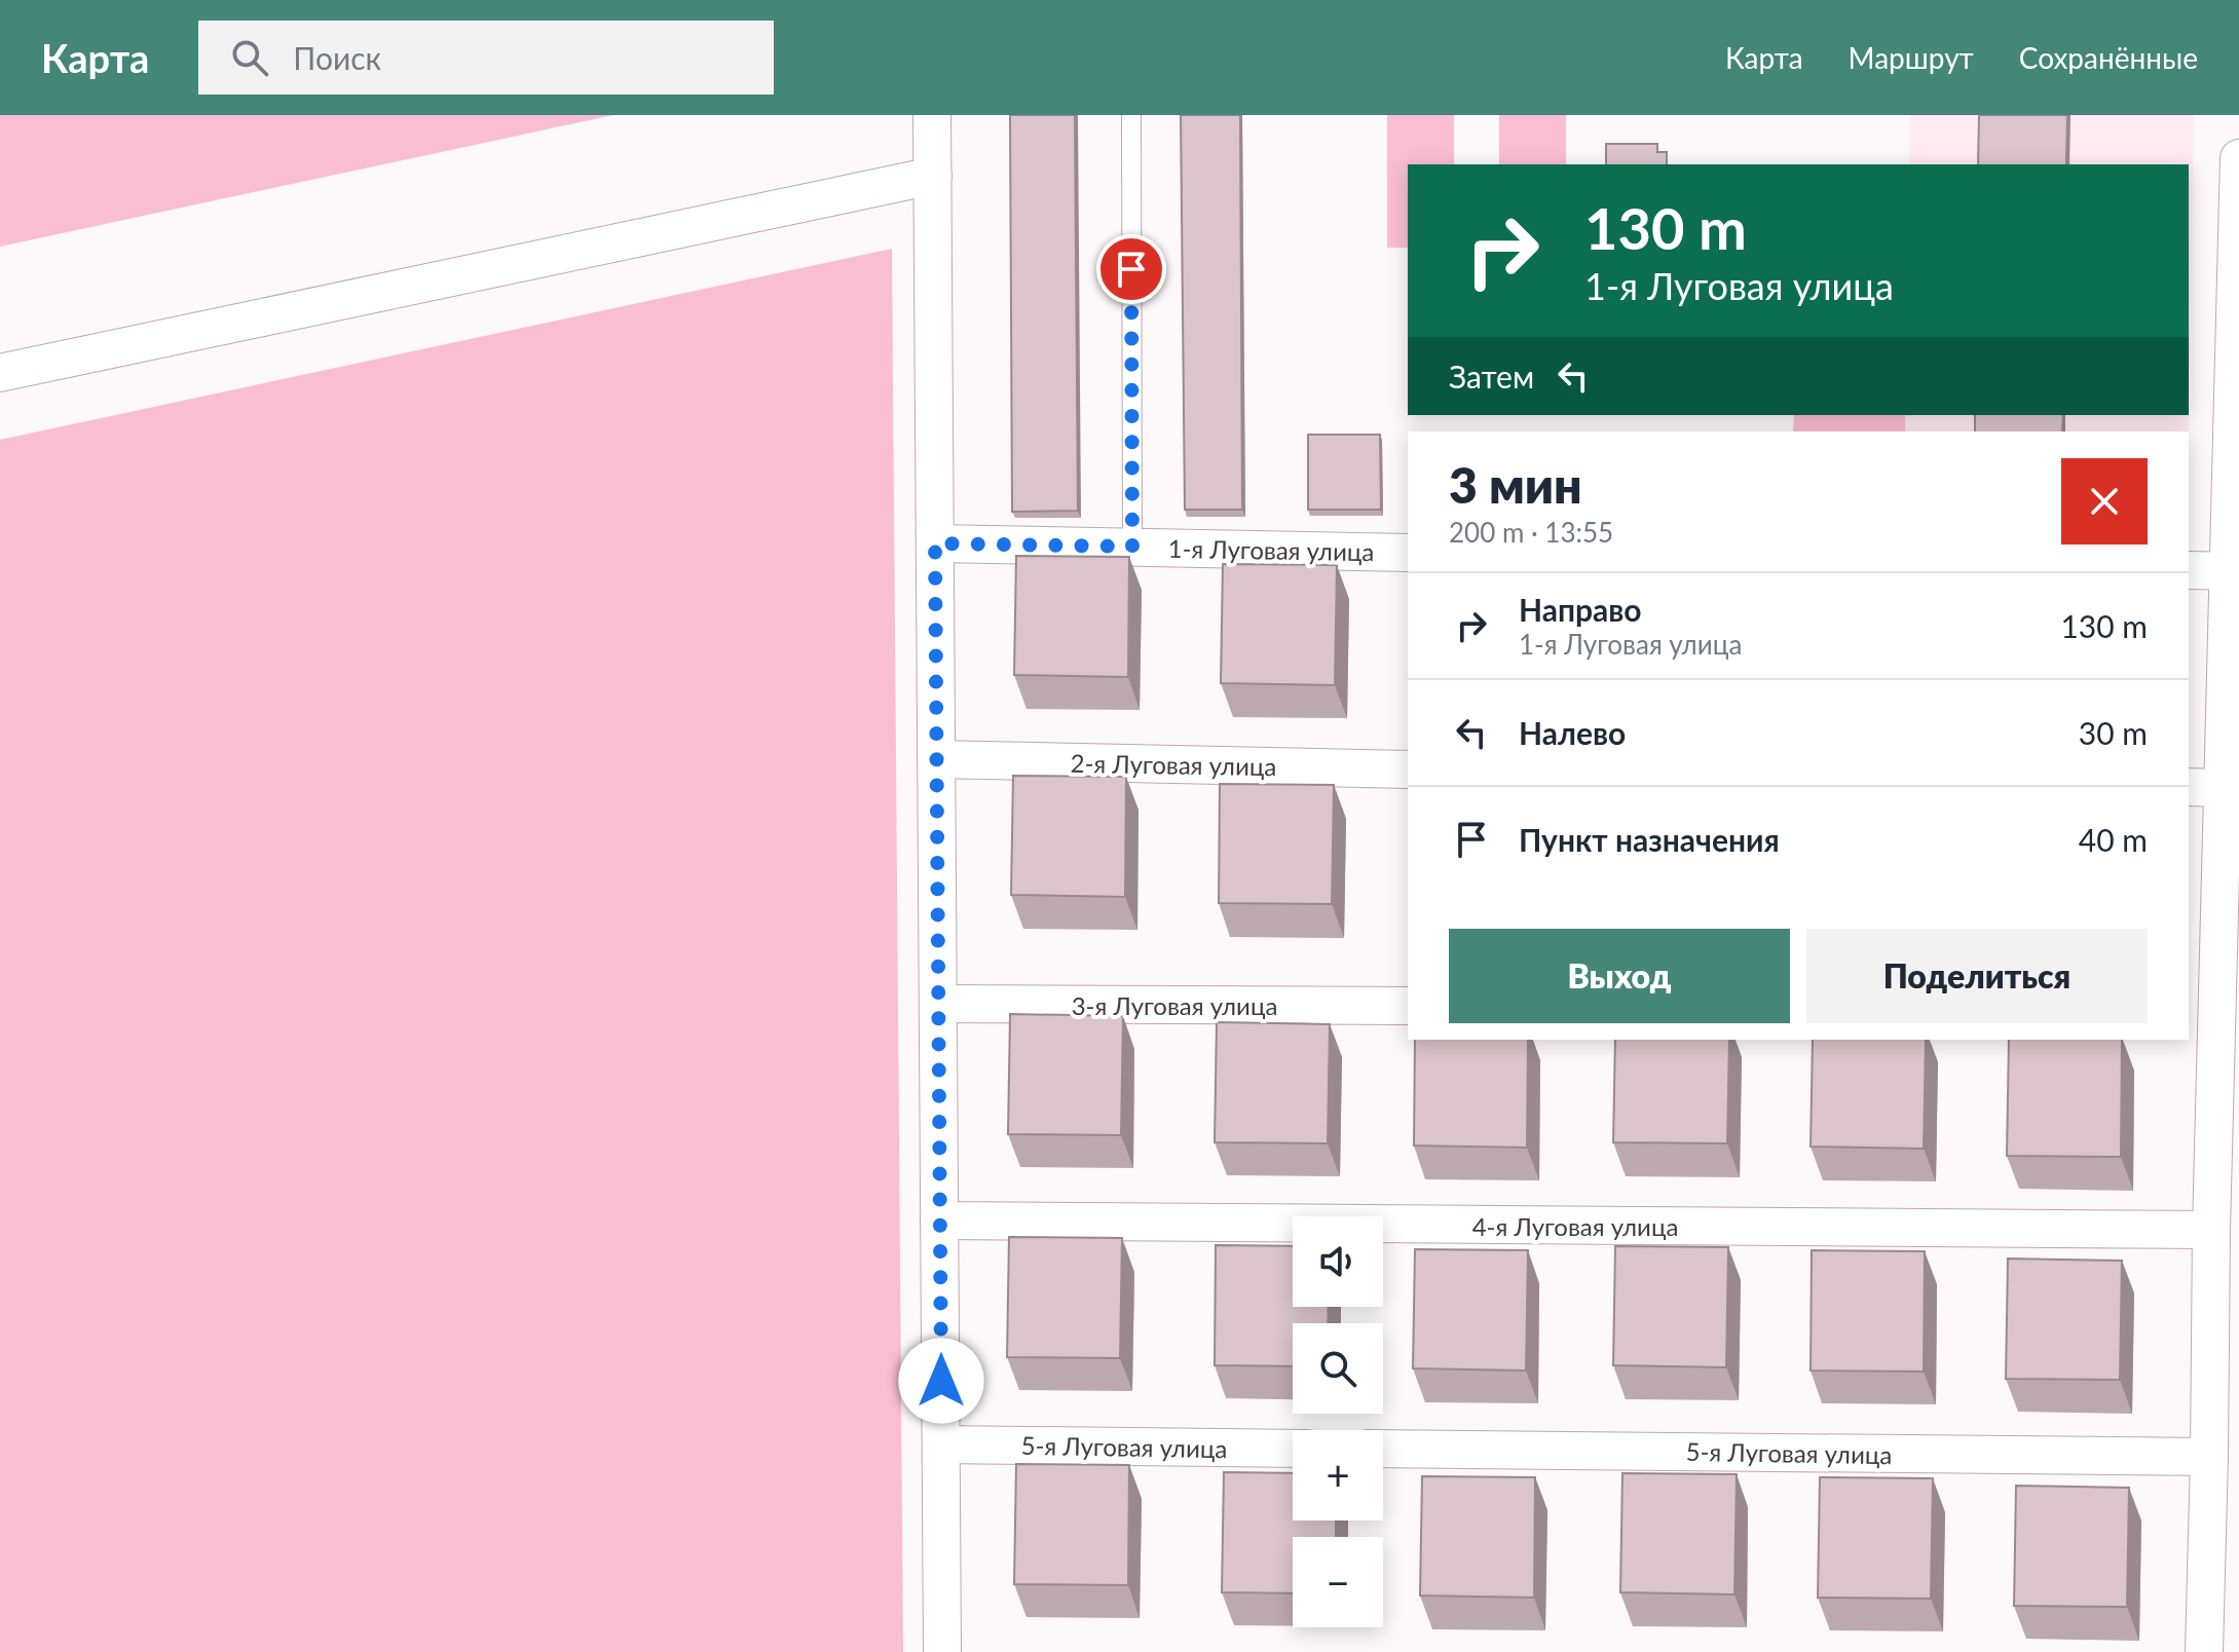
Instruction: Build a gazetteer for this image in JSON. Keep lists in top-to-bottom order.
{
  "streets": {
    "street": [
      "1-я Луговая улица",
      "2-я Луговая улица",
      "3-я Луговая улица",
      "4-я Луговая улица",
      "5-я Луговая улица"
    ]
  },
  "page": {
    "header": "Карта",
    "search": "Поиск",
    "nav": ["Карта", "Маршрут", "Сохранённые"],
    "turn": ["130 m", "1-я Луговая улица"],
    "then": "Затем",
    "heading": ["3 мин", "200 m · 13:55"],
    "list": [
      {
        "name": "Направо",
        "note": "1-я Луговая улица",
        "value": "130 m"
      },
      {
        "name": "Налево",
        "value": "30 m"
      },
      {
        "name": "Пункт назначения",
        "value": "40 m"
      }
    ],
    "buttons": ["Выход", "Поделиться"],
    "map_buttons": ["+", "−"]
  }
}
